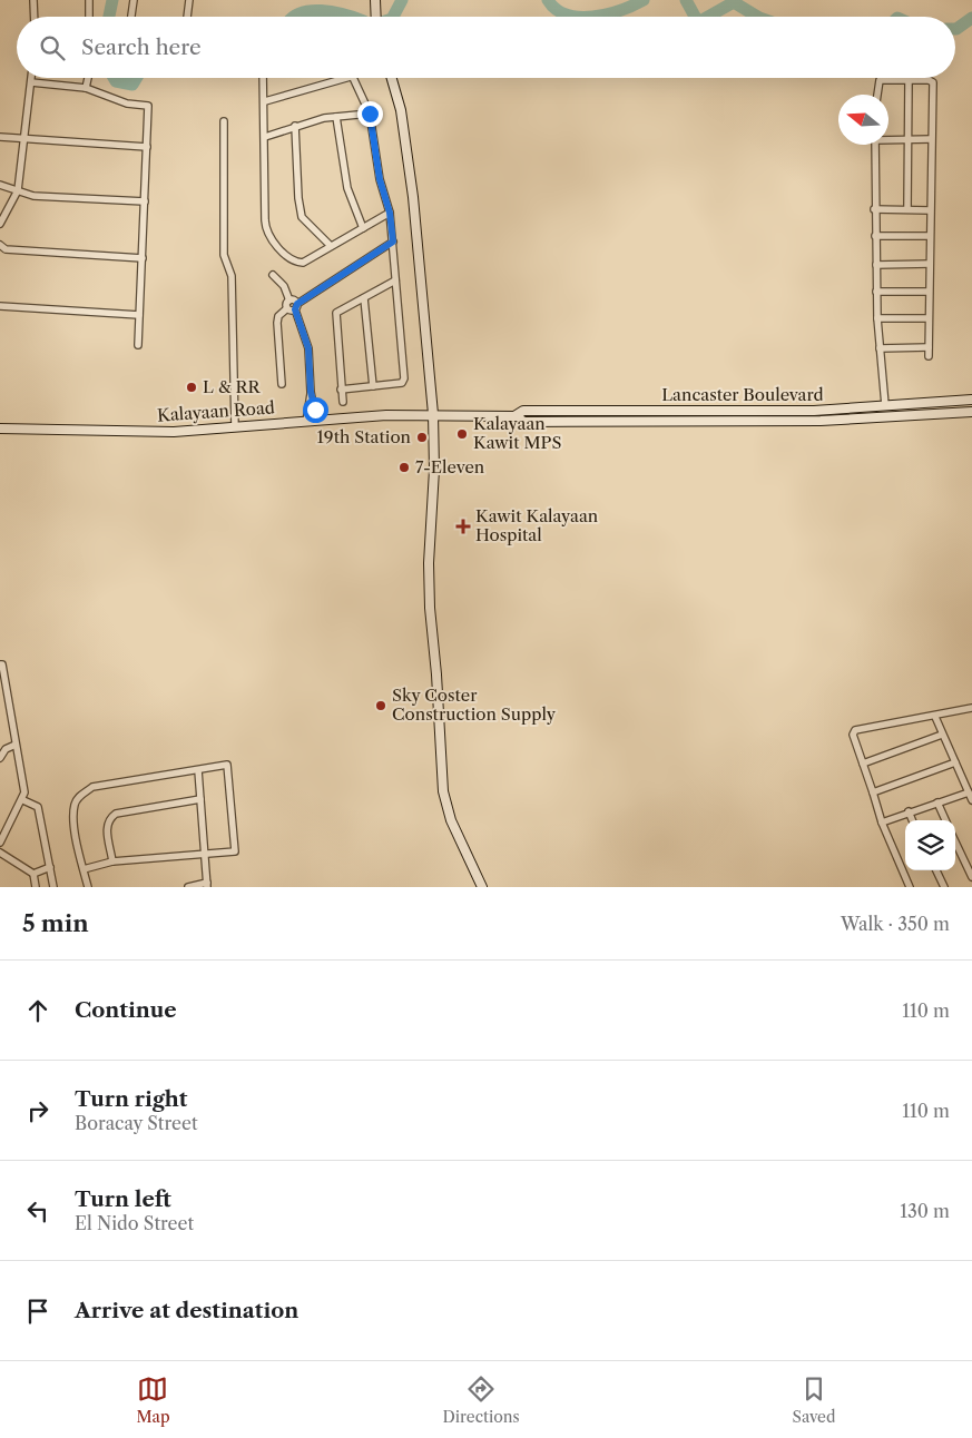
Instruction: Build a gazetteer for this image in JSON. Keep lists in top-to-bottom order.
{
  "streets": {
    "main road": ["Lancaster Boulevard", "Kalayaan Road"]
  },
  "crossings": [
    ["Lancaster Boulevard", "Kalayaan Road"]
  ],
  "places": {
    "other": [
      "L & RR",
      "Kalayaan Kawit MPS",
      "19th Station",
      "7-Eleven",
      "Sky Coster Construction Supply"
    ],
    "health": ["Kawit Kalayaan Hospital"]
  },
  "north": "left",
  "page": {
    "search": "Search here",
    "heading": ["5 min", "Walk · 350 m"],
    "list": [
      ["Continue", "110 m"],
      ["Turn right", "Boracay Street", "110 m"],
      ["Turn left", "El Nido Street", "130 m"],
      "Arrive at destination"
    ],
    "nav": ["Map", "Directions", "Saved"]
  }
}
